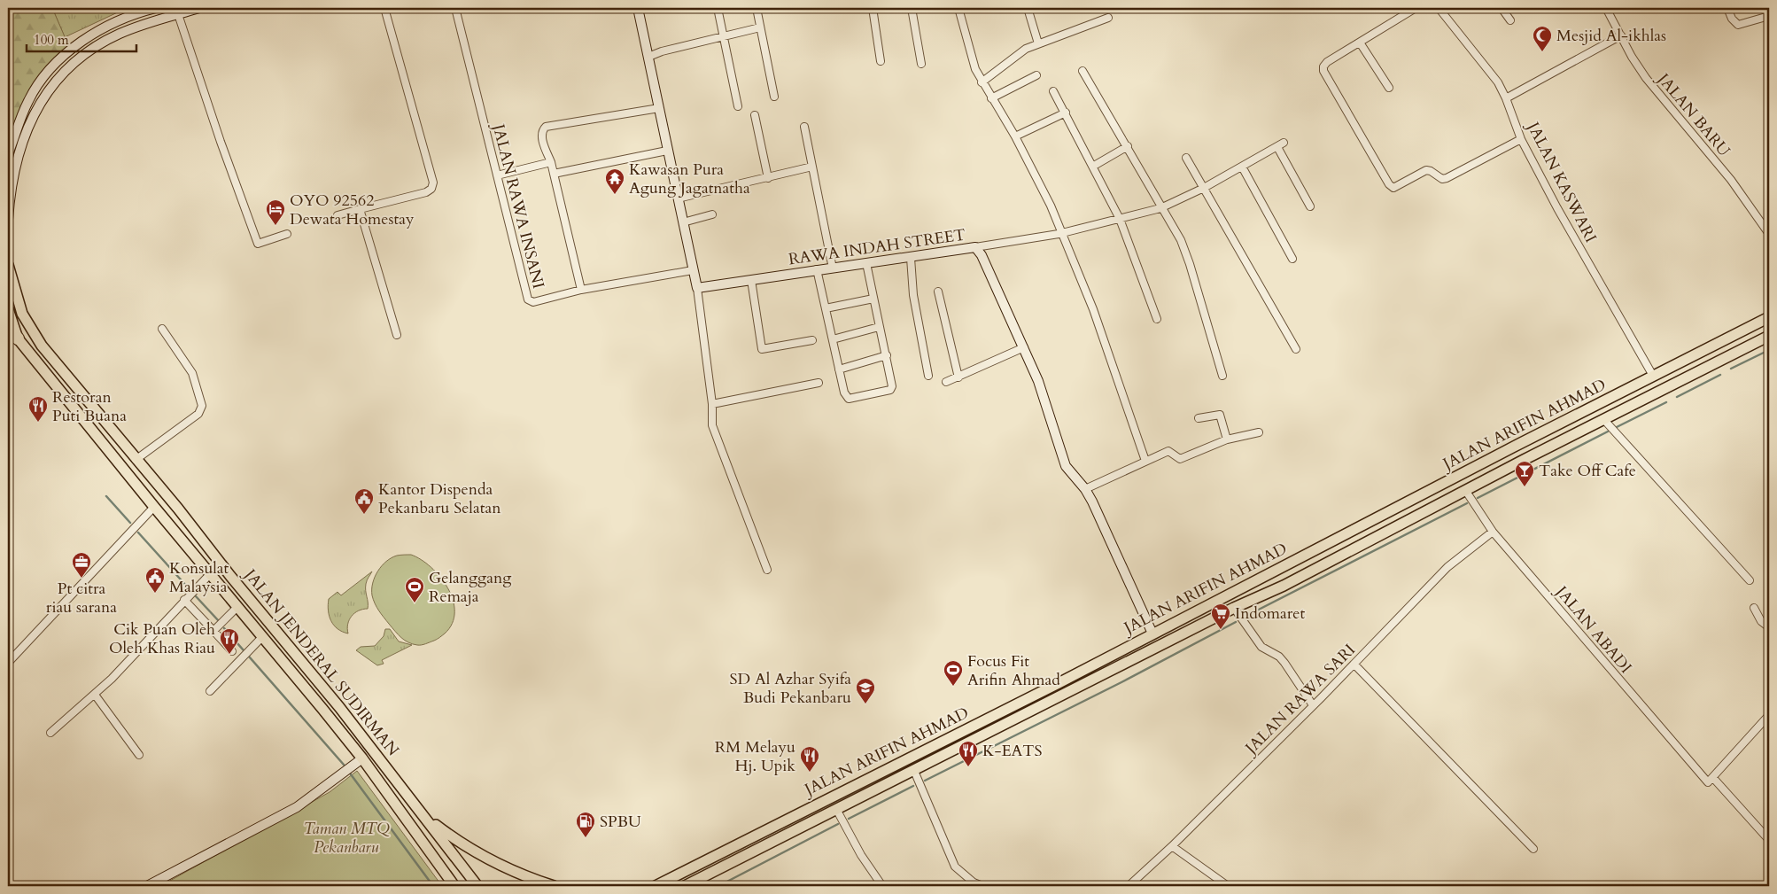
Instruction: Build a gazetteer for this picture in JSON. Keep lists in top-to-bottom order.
{
  "streets": {
    "main road": ["JALAN ARIFIN AHMAD", "JALAN JENDERAL SUDIRMAN"],
    "street": [
      "JALAN BARU",
      "JALAN KASWARI",
      "JALAN RAWA INSANI",
      "RAWA INDAH STREET",
      "JALAN ABADI",
      "JALAN RAWA SARI"
    ]
  },
  "crossings": [
    ["JALAN KASWARI", "JALAN ARIFIN AHMAD"],
    ["RAWA INDAH STREET", "JALAN ARIFIN AHMAD"],
    ["JALAN ARIFIN AHMAD", "JALAN ABADI"],
    ["JALAN ABADI", "JALAN RAWA SARI"]
  ],
  "parks": ["Taman MTQ Pekanbaru"],
  "places": {
    "mosque": ["Mesjid Al-ikhlas"],
    "temple": ["Kawasan Pura Agung Jagatnatha"],
    "hotel": ["OYO 92562 Dewata Homestay"],
    "restaurant": [
      "Restoran Puti Buana",
      "Cik Puan Oleh Oleh Khas Riau",
      "K-EATS",
      "RM Melayu Hj. Upik"
    ],
    "bar": ["Take Off Cafe"],
    "public building": ["Kantor Dispenda Pekanbaru Selatan", "Konsulat Malaysia"],
    "office": ["Pt citra riau sarana"],
    "sports": ["Gelanggang Remaja", "Focus Fit Arifin Ahmad"],
    "supermarket": ["Indomaret"],
    "school or university": ["SD Al Azhar Syifa Budi Pekanbaru"],
    "fuel station": ["SPBU"]
  },
  "scale_bar": "100 m"
}
